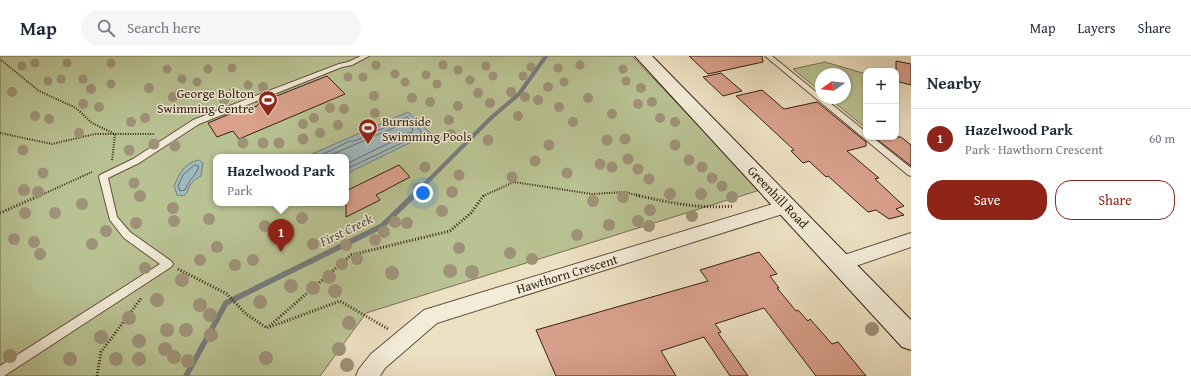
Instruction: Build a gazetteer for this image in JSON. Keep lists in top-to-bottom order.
{
  "streets": {
    "main road": ["Greenhill Road"],
    "street": ["Hawthorn Crescent"]
  },
  "crossings": [
    ["Greenhill Road", "Hawthorn Crescent"]
  ],
  "water": ["First Creek"],
  "places": {
    "sports": ["George Bolton Swimming Centre", "Burnside Swimming Pools"]
  },
  "north": "left",
  "page": {
    "header": "Map",
    "search": "Search here",
    "nav": ["Map", "Layers", "Share"],
    "heading": "Nearby",
    "map_buttons": ["+", "−"],
    "list": [
      {
        "mark": "1",
        "name": "Hazelwood Park",
        "note": "Park · Hawthorn Crescent",
        "value": "60 m"
      }
    ],
    "popup": ["Hazelwood Park", "Park"],
    "buttons": ["Save", "Share"],
    "pins": "1"
  }
}
